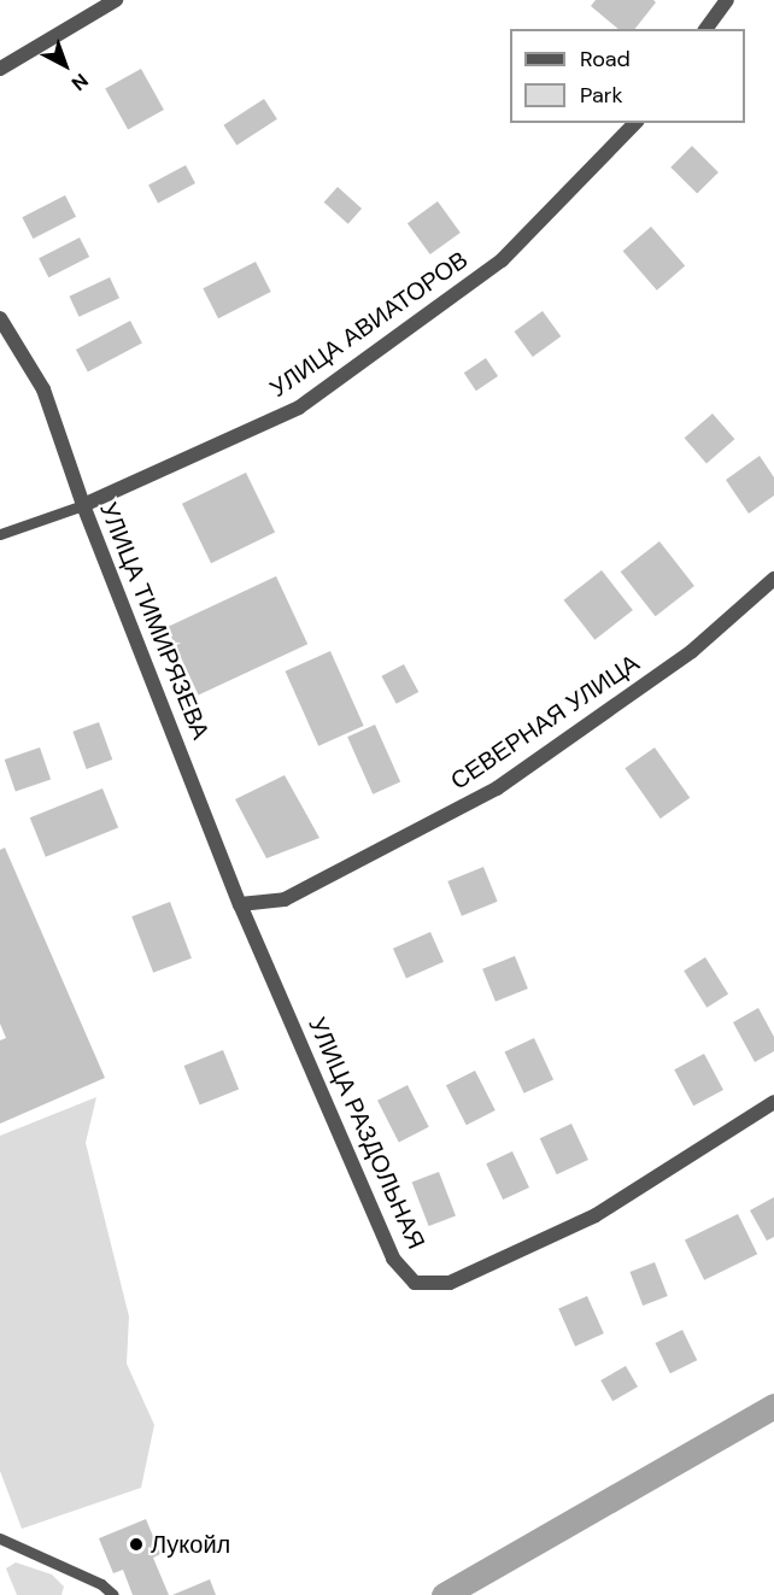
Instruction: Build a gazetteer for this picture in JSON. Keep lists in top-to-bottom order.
{
  "streets": {
    "street": [
      "УЛИЦА АВИАТОРОВ",
      "УЛИЦА ТИМИРЯЗЕВА",
      "СЕВЕРНАЯ УЛИЦА",
      "УЛИЦА РАЗДОЛЬНАЯ"
    ]
  },
  "crossings": [
    ["УЛИЦА АВИАТОРОВ", "УЛИЦА ТИМИРЯЗЕВА"],
    ["УЛИЦА ТИМИРЯЗЕВА", "СЕВЕРНАЯ УЛИЦА"],
    ["УЛИЦА ТИМИРЯЗЕВА", "УЛИЦА РАЗДОЛЬНАЯ"],
    ["СЕВЕРНАЯ УЛИЦА", "УЛИЦА РАЗДОЛЬНАЯ"]
  ],
  "places": ["Лукойл"],
  "legend": ["Road", "Park"],
  "north": "bottom right"
}
